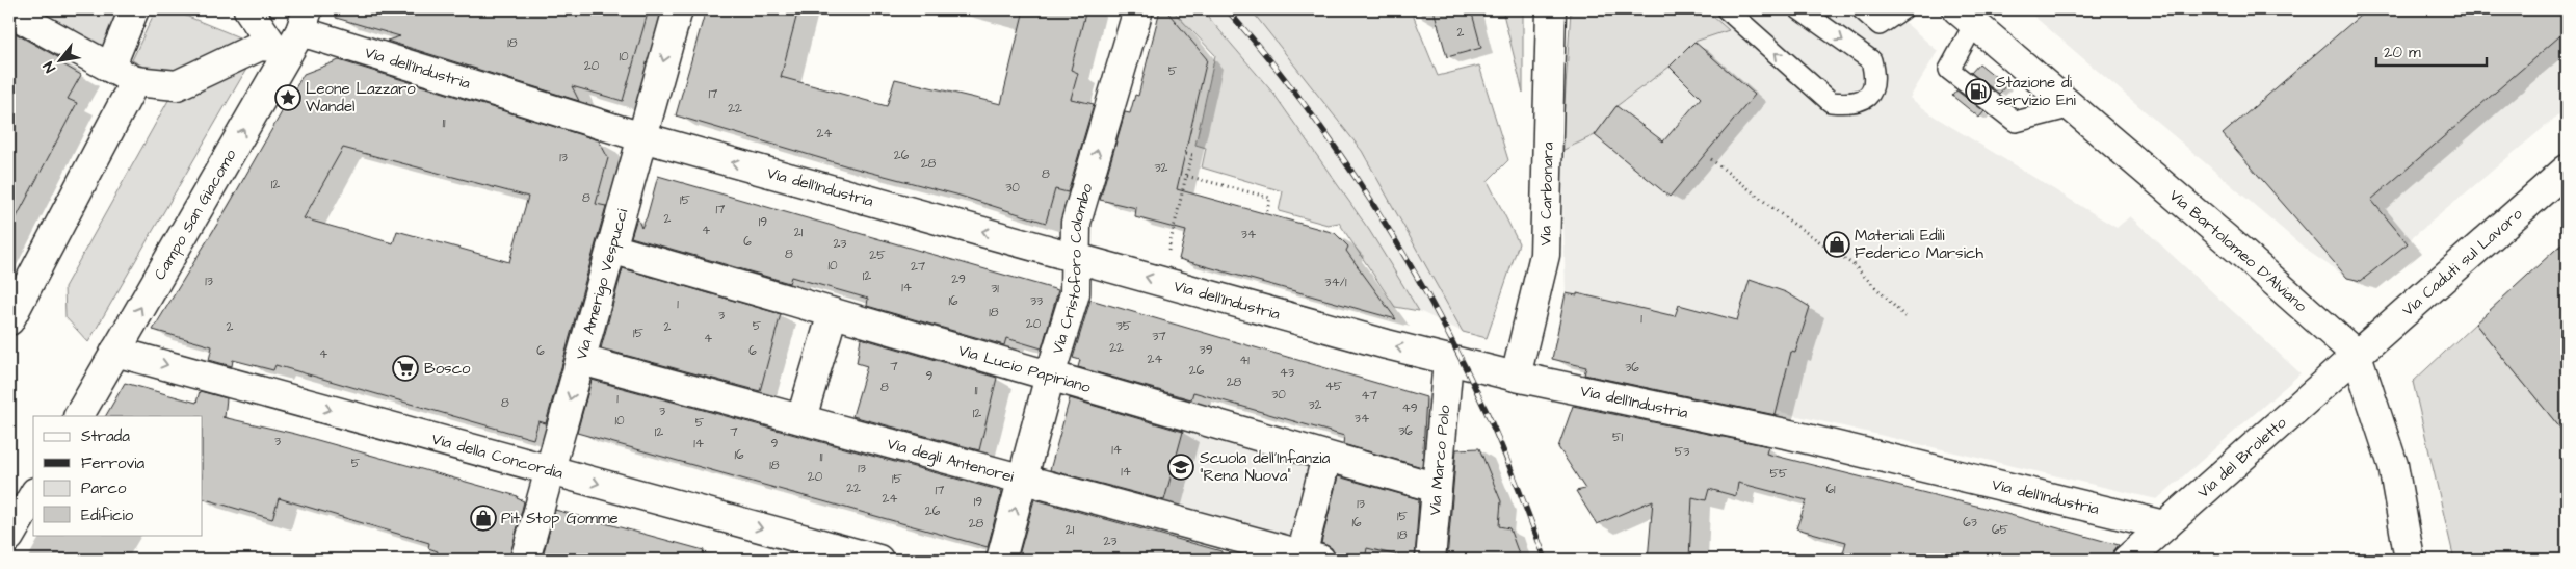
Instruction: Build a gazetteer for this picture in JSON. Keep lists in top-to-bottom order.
{
  "streets": {
    "street": [
      "Via dell'Industria",
      "Via Carbonara",
      "Campo San Giacomo",
      "Via Bartolomeo D'Alviano",
      "Via Caduti sul Lavoro",
      "Via Cristoforo Colombo",
      "Via Amerigo Vespucci",
      "Via Lucio Papiriano",
      "Via della Concordia",
      "Via del Broletto",
      "Via degli Antenorei",
      "Via Marco Polo"
    ]
  },
  "crossings": [
    ["Via dell'Industria", "Via Carbonara"],
    ["Via dell'Industria", "Campo San Giacomo"],
    ["Via dell'Industria", "Via Cristoforo Colombo"],
    ["Via dell'Industria", "Via Amerigo Vespucci"],
    ["Via dell'Industria", "Via del Broletto"],
    ["Via dell'Industria", "Via Marco Polo"],
    ["Campo San Giacomo", "Via della Concordia"],
    ["Via Bartolomeo D'Alviano", "Via Caduti sul Lavoro"],
    ["Via Bartolomeo D'Alviano", "Via del Broletto"],
    ["Via Caduti sul Lavoro", "Via del Broletto"],
    ["Via Cristoforo Colombo", "Via Lucio Papiriano"],
    ["Via Cristoforo Colombo", "Via degli Antenorei"],
    ["Via Amerigo Vespucci", "Via Lucio Papiriano"],
    ["Via Amerigo Vespucci", "Via della Concordia"],
    ["Via Amerigo Vespucci", "Via degli Antenorei"],
    ["Via Lucio Papiriano", "Via Marco Polo"]
  ],
  "one_way": [
    "Via dell'Industria",
    "Via Cristoforo Colombo",
    "Via Amerigo Vespucci",
    "Via della Concordia"
  ],
  "places": {
    "fuel station": ["Stazione di servizio Eni"],
    "place": ["Leone Lazzaro Wandel"],
    "shop": ["Materiali Edili Federico Marsich", "Pit Stop Gomme"],
    "supermarket": ["Bosco"],
    "school or university": ["Scuola dell'Infanzia \"Rena Nuova\""]
  },
  "house_numbers": [
    "2",
    "18",
    "10",
    "20",
    "5",
    "17",
    "22",
    "11",
    "24",
    "26",
    "13",
    "28",
    "32",
    "8",
    "12",
    "30",
    "8",
    "15",
    "17",
    "2",
    "19",
    "4",
    "21",
    "34",
    "6",
    "23",
    "8",
    "25",
    "10",
    "27",
    "12",
    "29",
    "13",
    "34/1",
    "14",
    "31",
    "16",
    "33",
    "1",
    "18",
    "3",
    "1",
    "20",
    "5",
    "35",
    "2",
    "2",
    "15",
    "37",
    "4",
    "22",
    "39",
    "6",
    "6",
    "4",
    "24",
    "41",
    "7",
    "36",
    "26",
    "43",
    "9",
    "28",
    "45",
    "8",
    "11",
    "30",
    "47",
    "1",
    "8",
    "32",
    "49",
    "3",
    "12",
    "34",
    "10",
    "5",
    "36",
    "12",
    "7",
    "51",
    "3",
    "14",
    "9",
    "14",
    "53",
    "16",
    "11",
    "5",
    "18",
    "13",
    "14",
    "55",
    "20",
    "15",
    "22",
    "61",
    "17",
    "24",
    "19",
    "13",
    "26",
    "15",
    "16",
    "63",
    "28",
    "21",
    "65",
    "18",
    "23"
  ],
  "legend": [
    "Strada",
    "Ferrovia",
    "Parco",
    "Edificio"
  ],
  "scale_bar": "20 m",
  "north": "bottom left"
}
